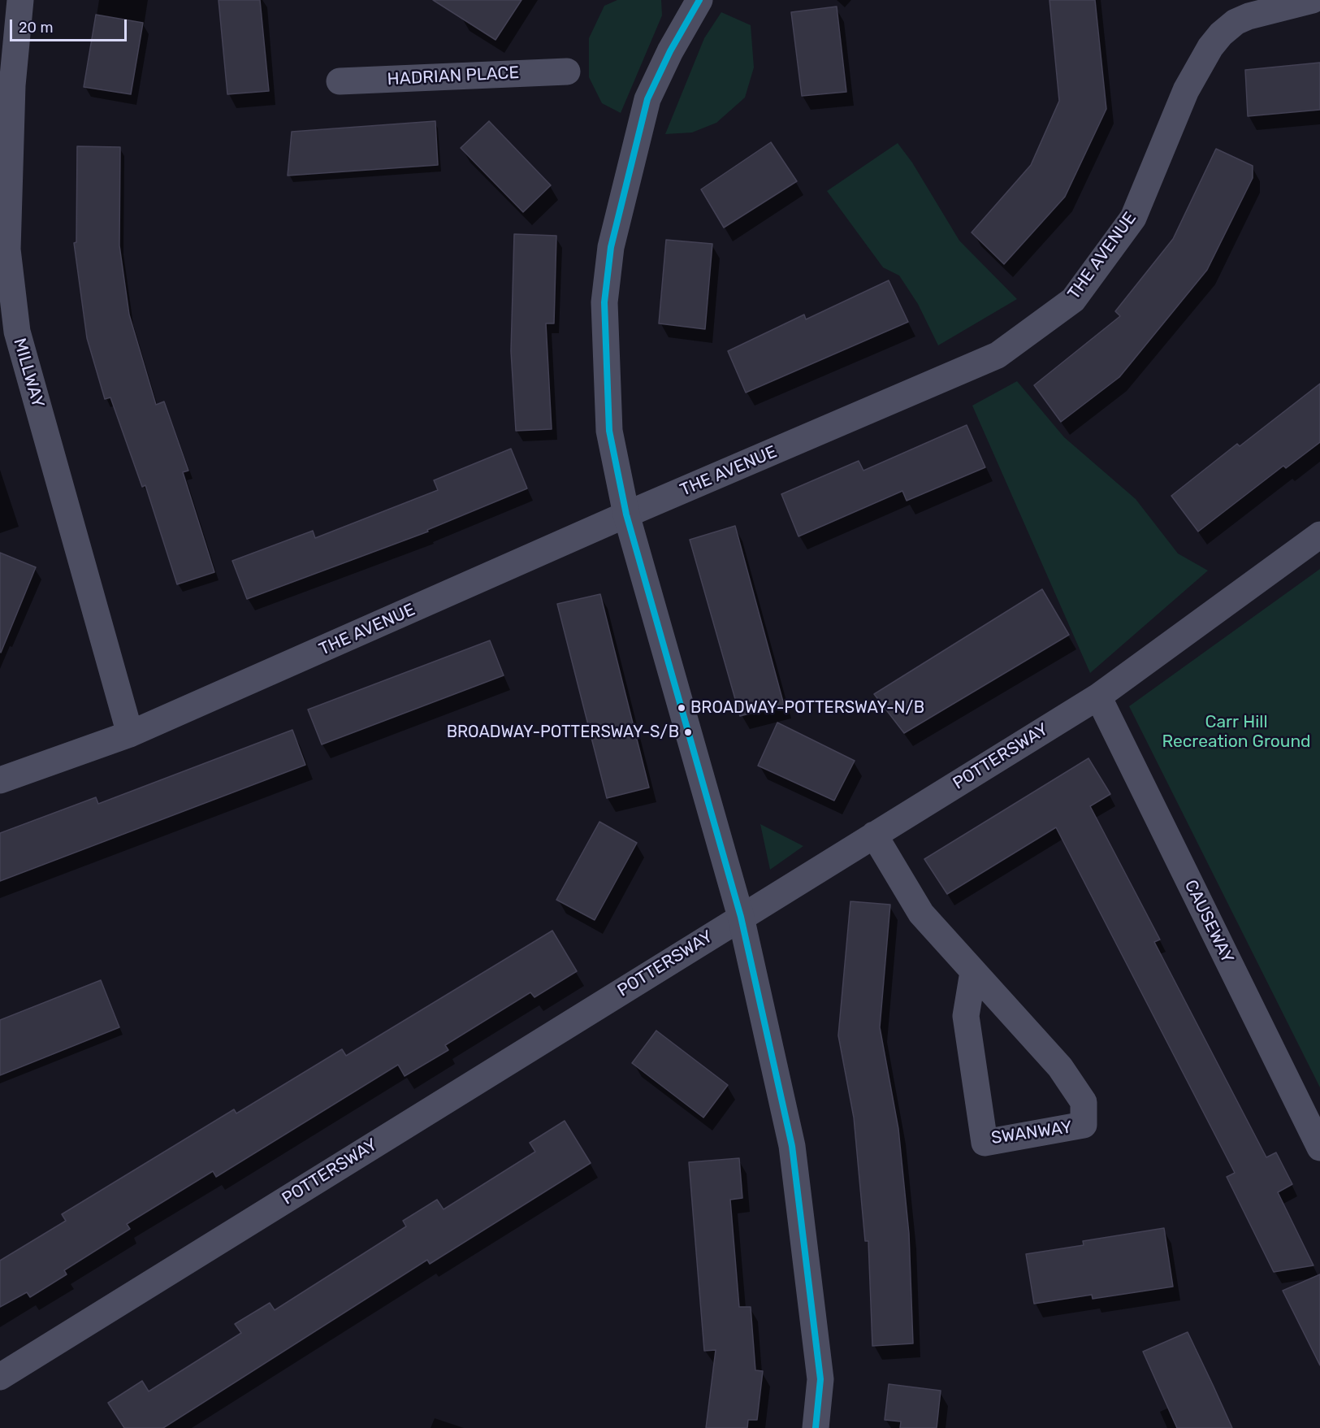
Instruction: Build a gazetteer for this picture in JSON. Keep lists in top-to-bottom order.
{
  "streets": {
    "street": [
      "HADRIAN PLACE",
      "THE AVENUE",
      "MILLWAY",
      "POTTERSWAY",
      "CAUSEWAY",
      "SWANWAY"
    ]
  },
  "crossings": [
    ["THE AVENUE", "MILLWAY"],
    ["POTTERSWAY", "CAUSEWAY"],
    ["POTTERSWAY", "SWANWAY"]
  ],
  "parks": ["Carr Hill Recreation Ground"],
  "places": ["BROADWAY-POTTERSWAY-N/B", "BROADWAY-POTTERSWAY-S/B"],
  "scale_bar": "20 m"
}
